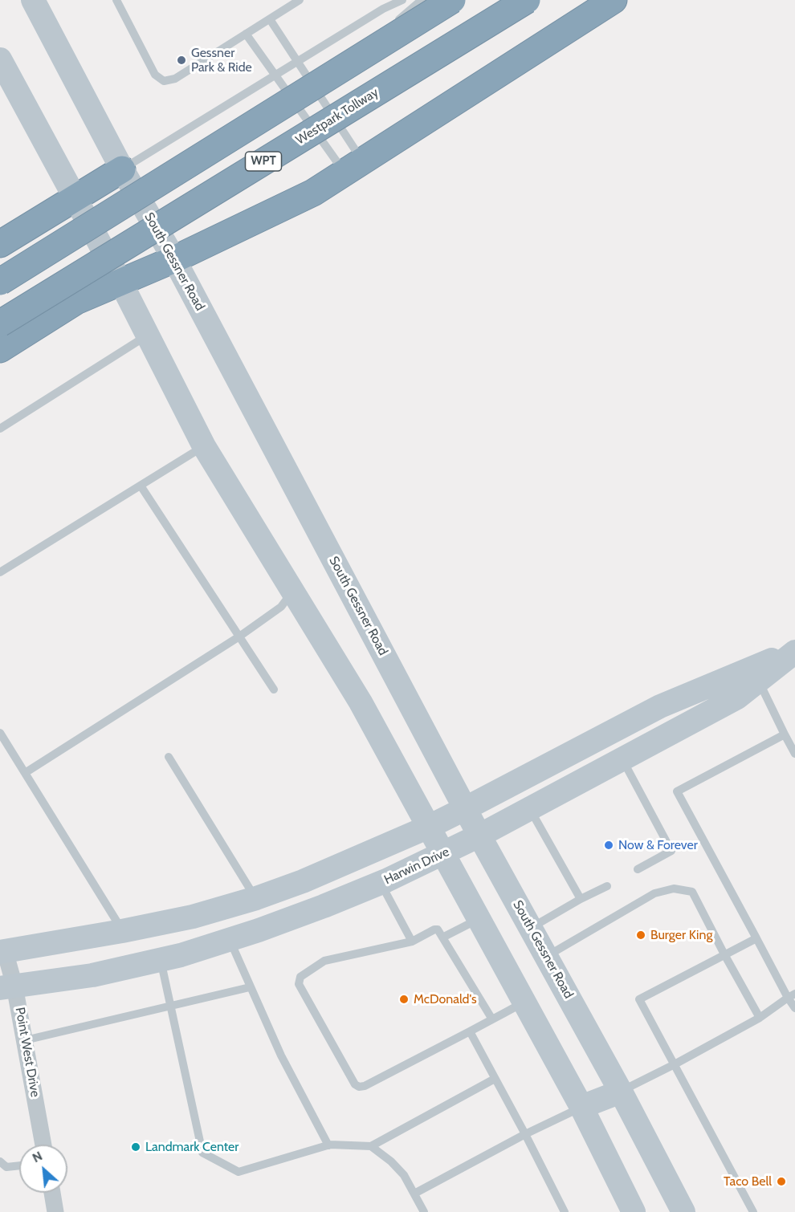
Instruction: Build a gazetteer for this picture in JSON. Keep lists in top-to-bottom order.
{
  "streets": {
    "highway": ["Westpark Tollway", "WPT"],
    "main road": ["South Gessner Road", "Harwin Drive"],
    "street": ["Point West Drive"]
  },
  "crossings": [
    ["South Gessner Road", "Harwin Drive"],
    ["Harwin Drive", "Point West Drive"]
  ],
  "places": [
    "Gessner Park & Ride",
    "Now & Forever",
    "Burger King",
    "McDonald's",
    "Landmark Center",
    "Taco Bell"
  ],
  "north": "top left"
}
